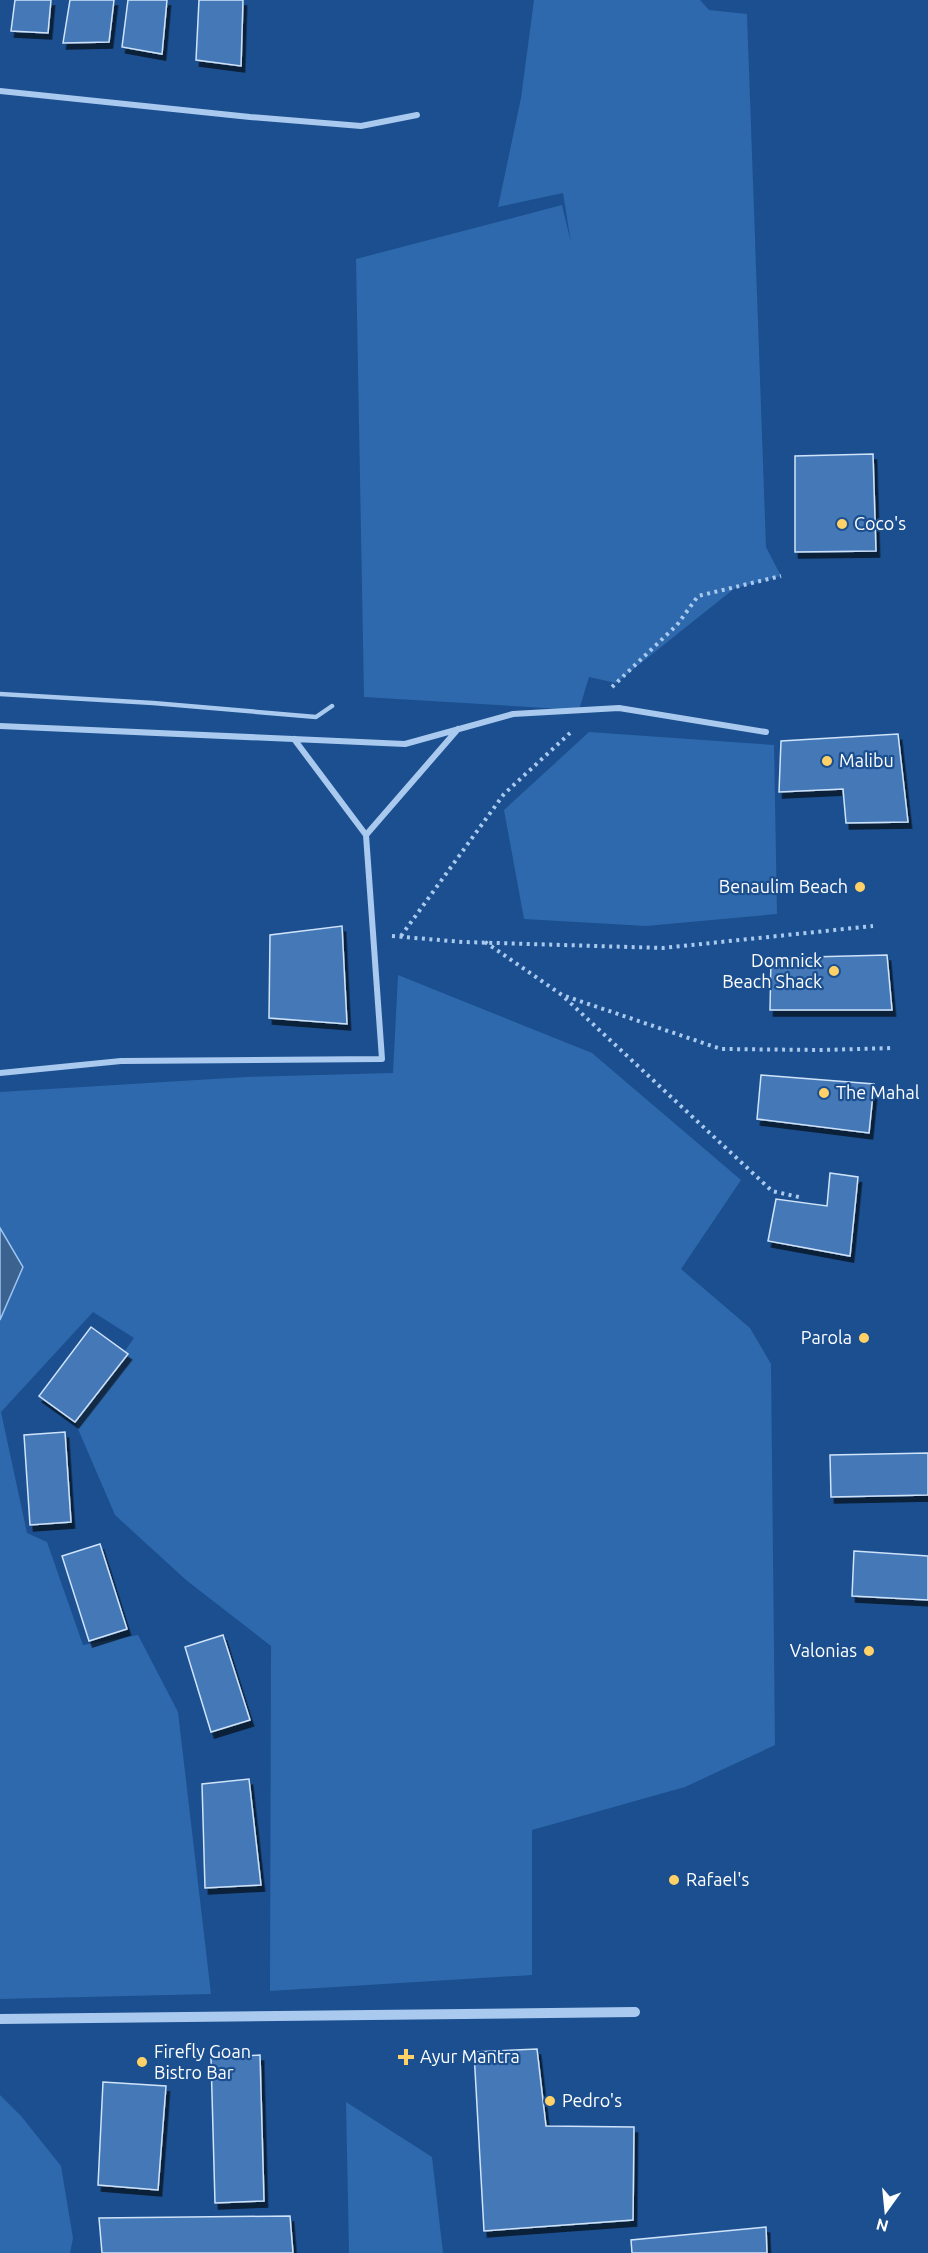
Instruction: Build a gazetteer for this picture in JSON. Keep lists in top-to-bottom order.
{
  "places": {
    "other": [
      "Coco's",
      "Malibu",
      "Benaulim Beach",
      "Domnick Beach Shack",
      "The Mahal",
      "Parola",
      "Valonias",
      "Rafael's",
      "Firefly Goan Bistro Bar",
      "Pedro's"
    ],
    "health": ["Ayur Mantra"]
  },
  "north": "bottom"
}
